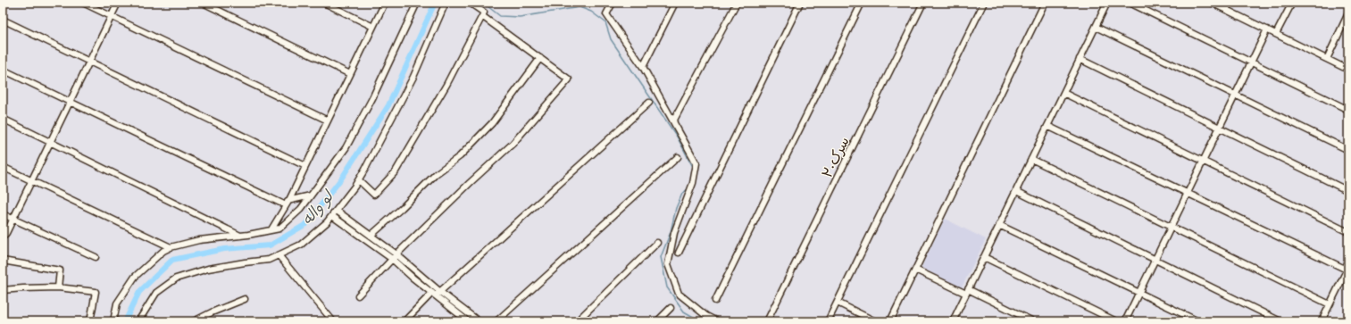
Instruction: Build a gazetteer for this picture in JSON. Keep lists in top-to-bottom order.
{
  "streets": {
    "street": ["سرک۲۰"]
  },
  "water": ["لو واله"]
}
